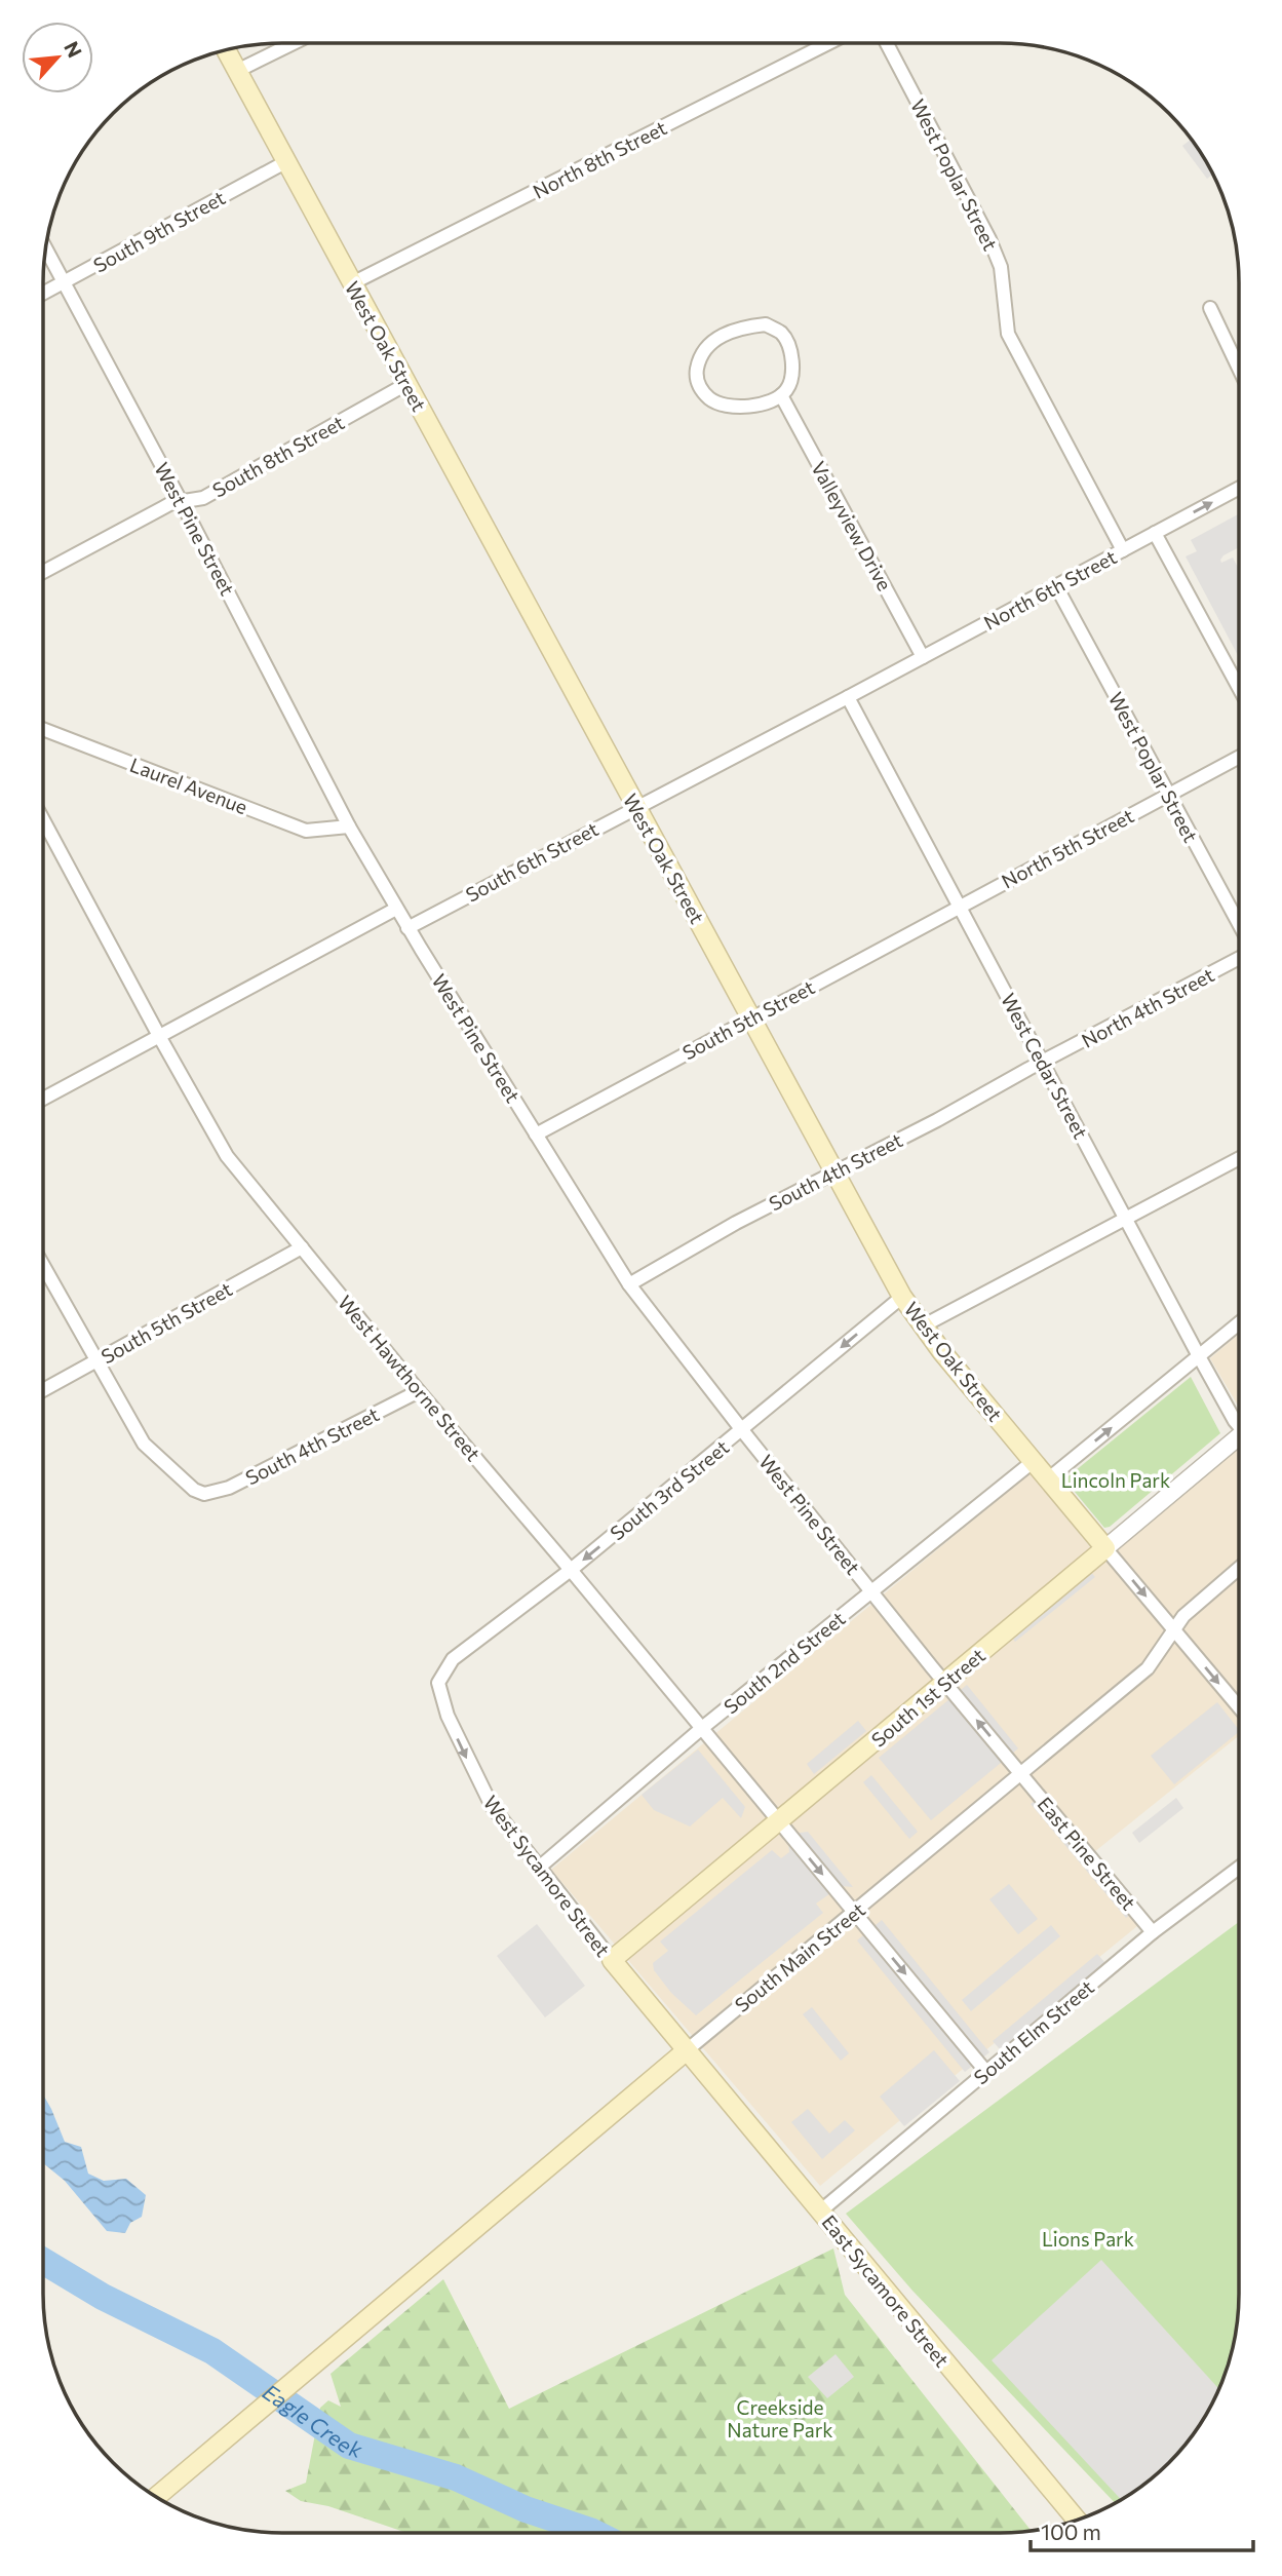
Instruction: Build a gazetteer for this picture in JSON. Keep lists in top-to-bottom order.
{
  "streets": {
    "main road": [
      "West Oak Street",
      "South 1st Street",
      "West Sycamore Street",
      "South Main Street",
      "East Sycamore Street"
    ],
    "street": [
      "North 8th Street",
      "West Poplar Street",
      "South 9th Street",
      "South 8th Street",
      "Valleyview Drive",
      "West Pine Street",
      "North 6th Street",
      "Laurel Avenue",
      "North 5th Street",
      "South 6th Street",
      "North 4th Street",
      "South 5th Street",
      "West Cedar Street",
      "South 4th Street",
      "West Hawthorne Street",
      "South 3rd Street",
      "South 2nd Street",
      "East Pine Street",
      "South Elm Street"
    ]
  },
  "crossings": [
    ["North 8th Street", "West Oak Street"],
    ["West Poplar Street", "North 6th Street"],
    ["West Poplar Street", "North 5th Street"],
    ["South 9th Street", "West Oak Street"],
    ["South 9th Street", "West Pine Street"],
    ["West Oak Street", "South 8th Street"],
    ["West Oak Street", "South 6th Street"],
    ["West Oak Street", "South 5th Street"],
    ["West Oak Street", "South 4th Street"],
    ["West Oak Street", "South 3rd Street"],
    ["West Oak Street", "South 2nd Street"],
    ["West Oak Street", "South 1st Street"],
    ["West Oak Street", "South Main Street"],
    ["South 8th Street", "West Pine Street"],
    ["Valleyview Drive", "North 6th Street"],
    ["West Pine Street", "Laurel Avenue"],
    ["West Pine Street", "South 6th Street"],
    ["West Pine Street", "South 5th Street"],
    ["West Pine Street", "South 4th Street"],
    ["West Pine Street", "South 3rd Street"],
    ["West Pine Street", "South 2nd Street"],
    ["West Pine Street", "South 1st Street"],
    ["West Pine Street", "East Pine Street"],
    ["West Pine Street", "South Main Street"],
    ["North 6th Street", "South 6th Street"],
    ["North 6th Street", "West Cedar Street"],
    ["North 5th Street", "South 5th Street"],
    ["North 5th Street", "West Cedar Street"],
    ["South 6th Street", "West Cedar Street"],
    ["North 4th Street", "West Cedar Street"],
    ["North 4th Street", "South 4th Street"],
    ["South 5th Street", "West Cedar Street"],
    ["South 5th Street", "South 4th Street"],
    ["South 5th Street", "West Hawthorne Street"],
    ["West Cedar Street", "South 4th Street"],
    ["South 4th Street", "West Hawthorne Street"],
    ["West Hawthorne Street", "South 3rd Street"],
    ["West Hawthorne Street", "South 2nd Street"],
    ["West Hawthorne Street", "South 1st Street"],
    ["West Hawthorne Street", "South Main Street"],
    ["West Hawthorne Street", "South Elm Street"],
    ["South 3rd Street", "West Sycamore Street"],
    ["South 2nd Street", "West Sycamore Street"],
    ["South 1st Street", "West Sycamore Street"],
    ["East Pine Street", "South Main Street"],
    ["East Pine Street", "South Elm Street"],
    ["West Sycamore Street", "South Main Street"],
    ["West Sycamore Street", "East Sycamore Street"],
    ["South Main Street", "East Sycamore Street"],
    ["South Elm Street", "East Sycamore Street"]
  ],
  "one_way": ["South 3rd Street", "West Sycamore Street"],
  "water": ["Eagle Creek"],
  "parks": ["Lincoln Park", "Lions Park", "Creekside Nature Park"],
  "scale_bar": "100 m",
  "north": "top right"
}
